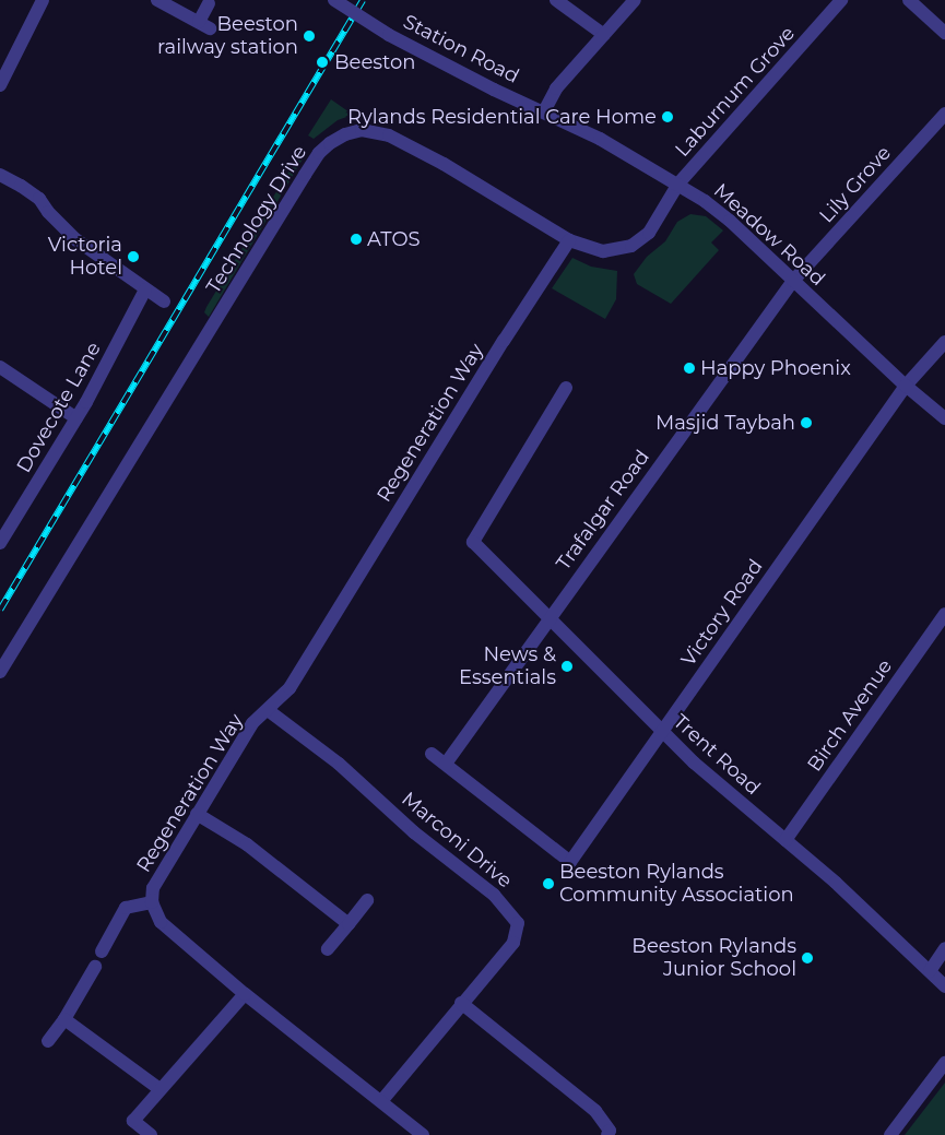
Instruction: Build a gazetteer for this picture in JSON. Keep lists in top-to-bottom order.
{
  "streets": {
    "street": [
      "Station Road",
      "Laburnum Grove",
      "Lily Grove",
      "Technology Drive",
      "Meadow Road",
      "Dovecote Lane",
      "Regeneration Way",
      "Trafalgar Road",
      "Victory Road",
      "Birch Avenue",
      "Trent Road",
      "Marconi Drive"
    ]
  },
  "crossings": [
    ["Station Road", "Meadow Road"],
    ["Laburnum Grove", "Technology Drive"],
    ["Laburnum Grove", "Meadow Road"],
    ["Lily Grove", "Meadow Road"],
    ["Lily Grove", "Trafalgar Road"],
    ["Technology Drive", "Meadow Road"],
    ["Technology Drive", "Regeneration Way"],
    ["Meadow Road", "Trafalgar Road"],
    ["Meadow Road", "Victory Road"],
    ["Regeneration Way", "Marconi Drive"],
    ["Trafalgar Road", "Victory Road"],
    ["Trafalgar Road", "Trent Road"],
    ["Victory Road", "Trent Road"],
    ["Birch Avenue", "Trent Road"]
  ],
  "places": [
    "Beeston railway station",
    "Beeston",
    "Rylands Residential Care Home",
    "ATOS",
    "Victoria Hotel",
    "Happy Phoenix",
    "Masjid Taybah",
    "News & Essentials",
    "Beeston Rylands Community Association",
    "Beeston Rylands Junior School"
  ]
}
